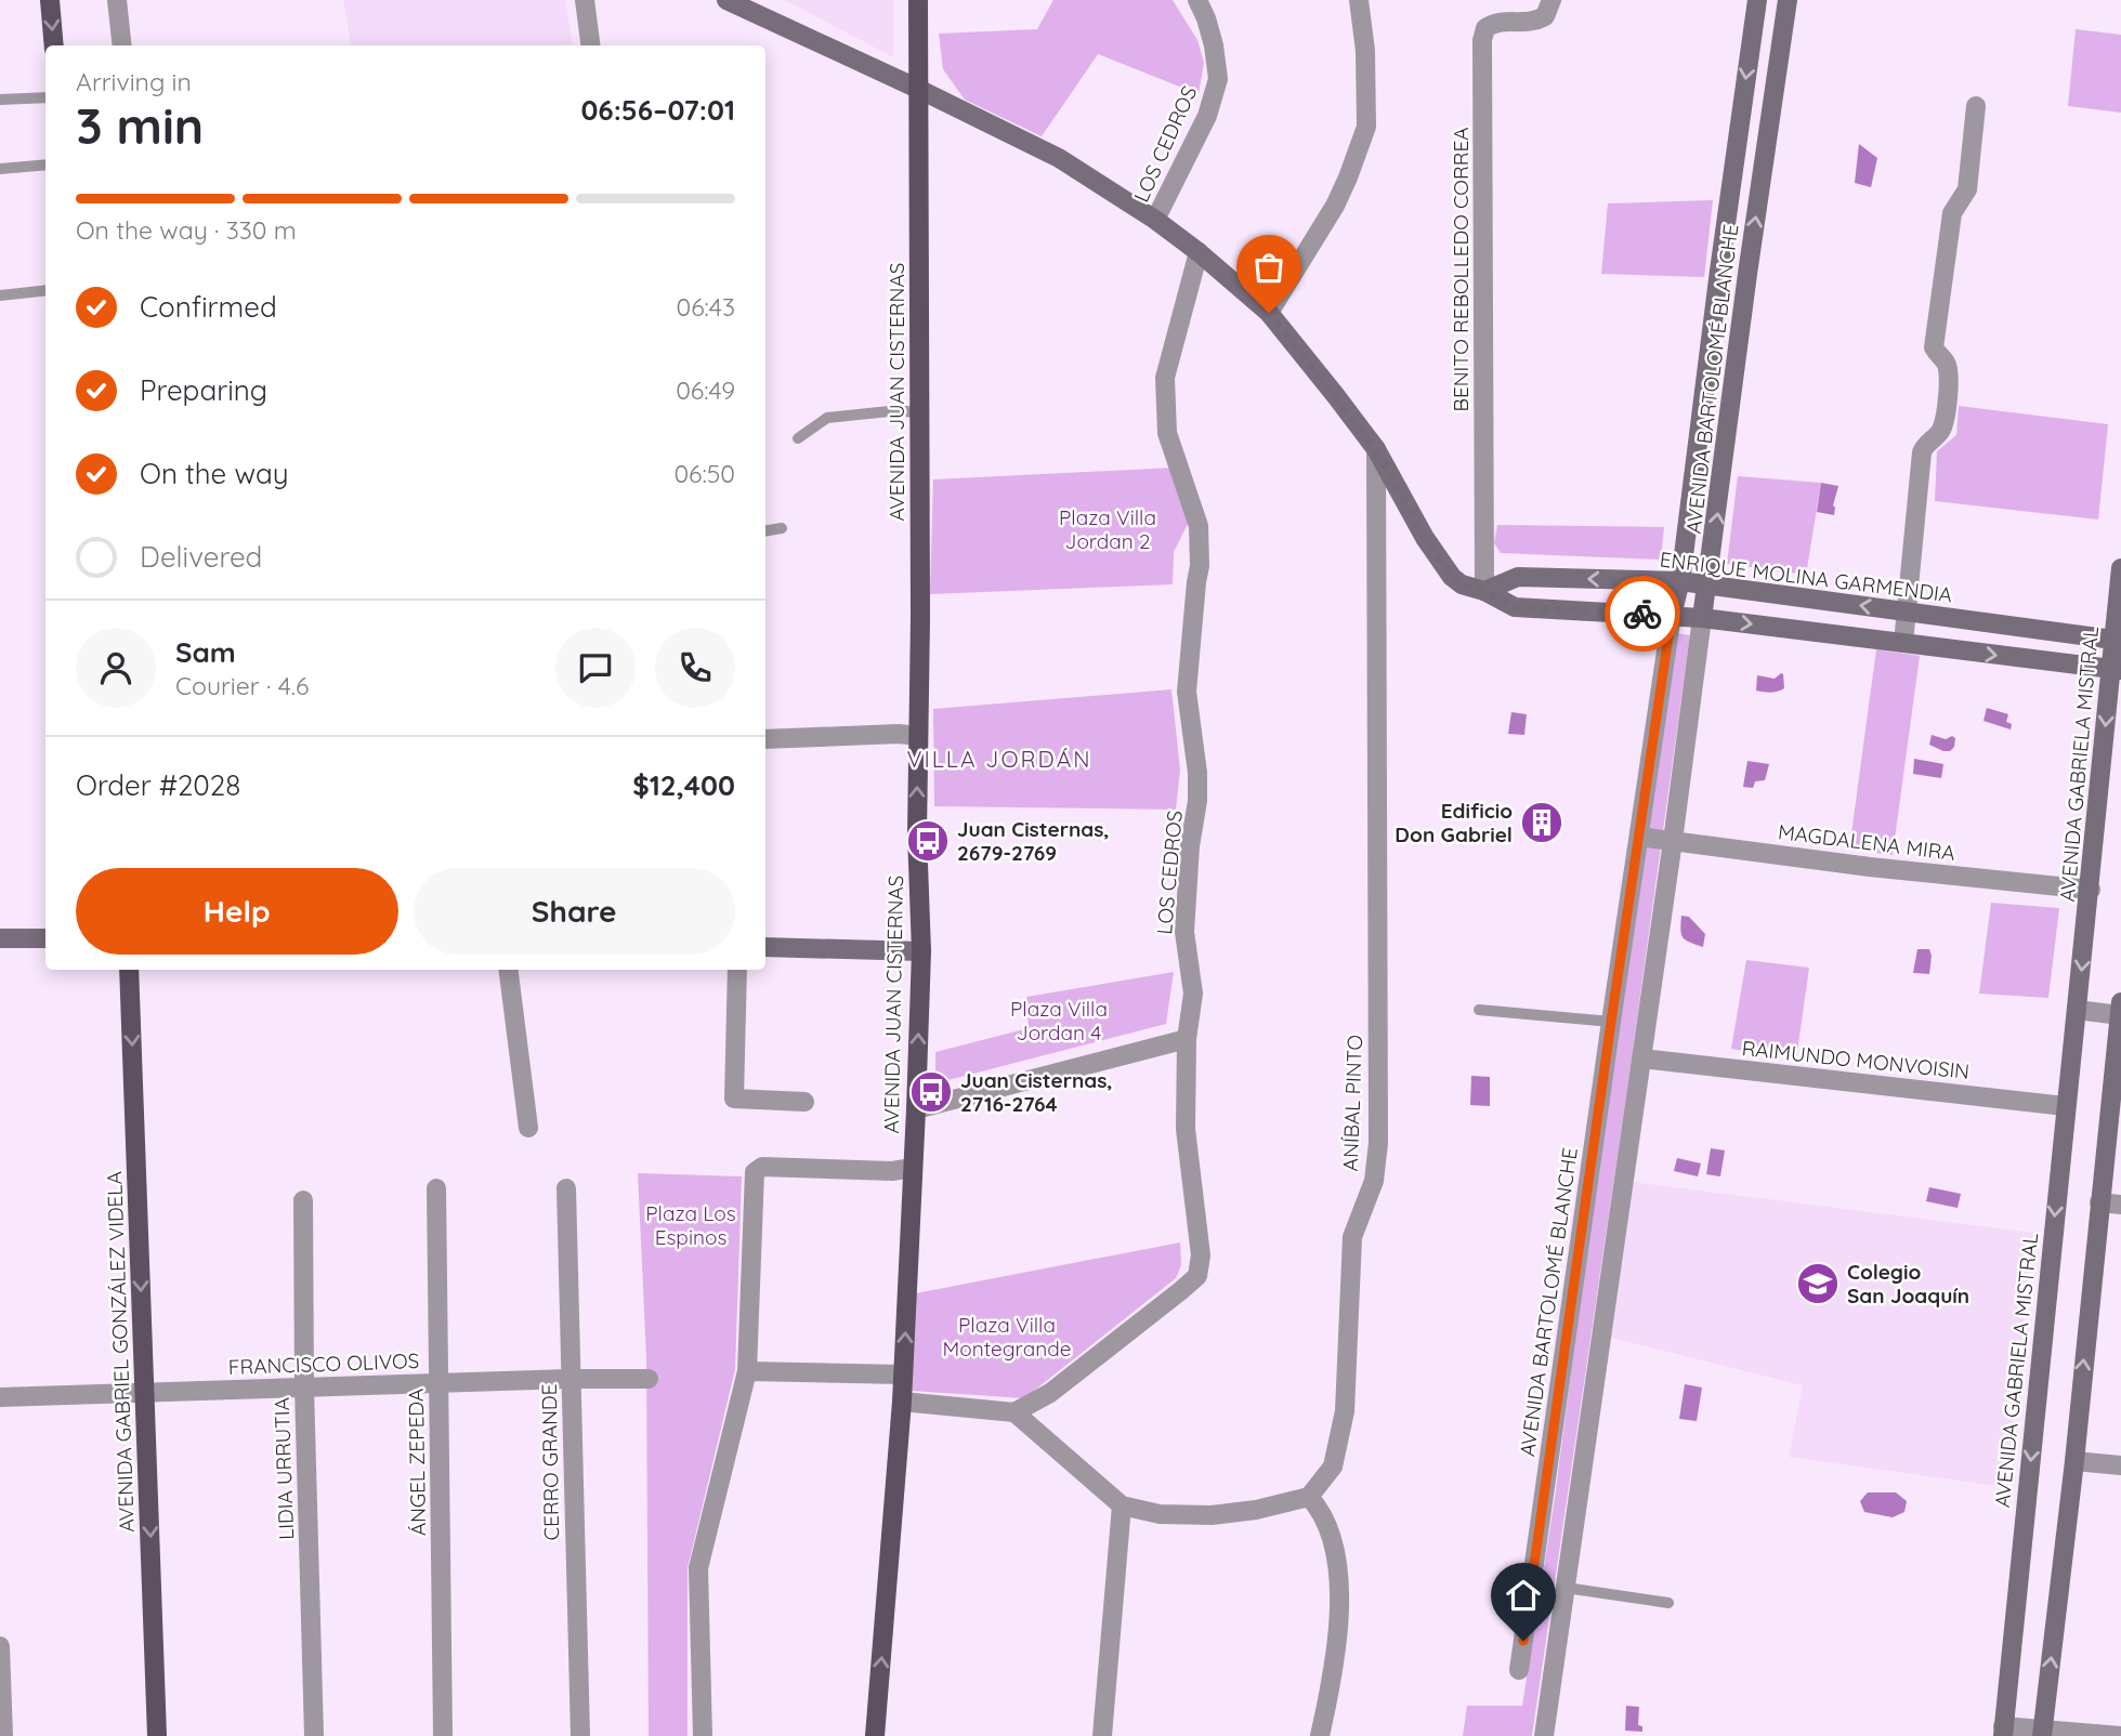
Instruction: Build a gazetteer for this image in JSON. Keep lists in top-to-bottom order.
{
  "streets": {
    "main road": [
      "AVENIDA BARTOLOMÉ BLANCHE",
      "AVENIDA JUAN CISTERNAS",
      "ENRIQUE MOLINA GARMENDIA",
      "AVENIDA GABRIELA MISTRAL",
      "AVENIDA GABRIEL GONZÁLEZ VIDELA"
    ],
    "street": [
      "LOS CEDROS",
      "BENITO REBOLLEDO CORREA",
      "MAGDALENA MIRA",
      "RAIMUNDO MONVOISIN",
      "ANÍBAL PINTO",
      "FRANCISCO OLIVOS",
      "ÁNGEL ZEPEDA",
      "CERRO GRANDE",
      "LIDIA URRUTIA"
    ]
  },
  "crossings": [
    ["BENITO REBOLLEDO CORREA", "ENRIQUE MOLINA GARMENDIA"],
    ["AVENIDA BARTOLOMÉ BLANCHE", "ENRIQUE MOLINA GARMENDIA"],
    ["AVENIDA BARTOLOMÉ BLANCHE", "MAGDALENA MIRA"],
    ["AVENIDA BARTOLOMÉ BLANCHE", "RAIMUNDO MONVOISIN"],
    ["ENRIQUE MOLINA GARMENDIA", "AVENIDA GABRIELA MISTRAL"],
    ["AVENIDA GABRIELA MISTRAL", "MAGDALENA MIRA"],
    ["AVENIDA GABRIELA MISTRAL", "RAIMUNDO MONVOISIN"],
    ["AVENIDA GABRIEL GONZÁLEZ VIDELA", "FRANCISCO OLIVOS"],
    ["FRANCISCO OLIVOS", "ÁNGEL ZEPEDA"],
    ["FRANCISCO OLIVOS", "CERRO GRANDE"],
    ["FRANCISCO OLIVOS", "LIDIA URRUTIA"]
  ],
  "one_way": ["AVENIDA JUAN CISTERNAS", "AVENIDA GABRIEL GONZÁLEZ VIDELA"],
  "districts": ["VILLA JORDÁN"],
  "parks": [
    "Plaza Villa Jordan 2",
    "Plaza Villa Jordan 4",
    "Plaza Los Espinos",
    "Plaza Villa Montegrande"
  ],
  "places": {
    "building": ["Edificio Don Gabriel"],
    "bus stop": ["Juan Cisternas, 2679-2769", "Juan Cisternas, 2716-2764"],
    "school or university": ["Colegio San Joaquín"]
  },
  "page": {
    "heading": ["3 min", "Arriving in", "06:56–07:01"],
    "panel": [
      "Sam",
      "Courier · 4.6",
      "Order #2028",
      "$12,400"
    ],
    "bar": "On the way · 330 m",
    "list": [
      ["Confirmed", "06:43"],
      ["Preparing", "06:49"],
      ["On the way", "06:50"],
      "Delivered"
    ],
    "buttons": ["Help", "Share"]
  }
}
